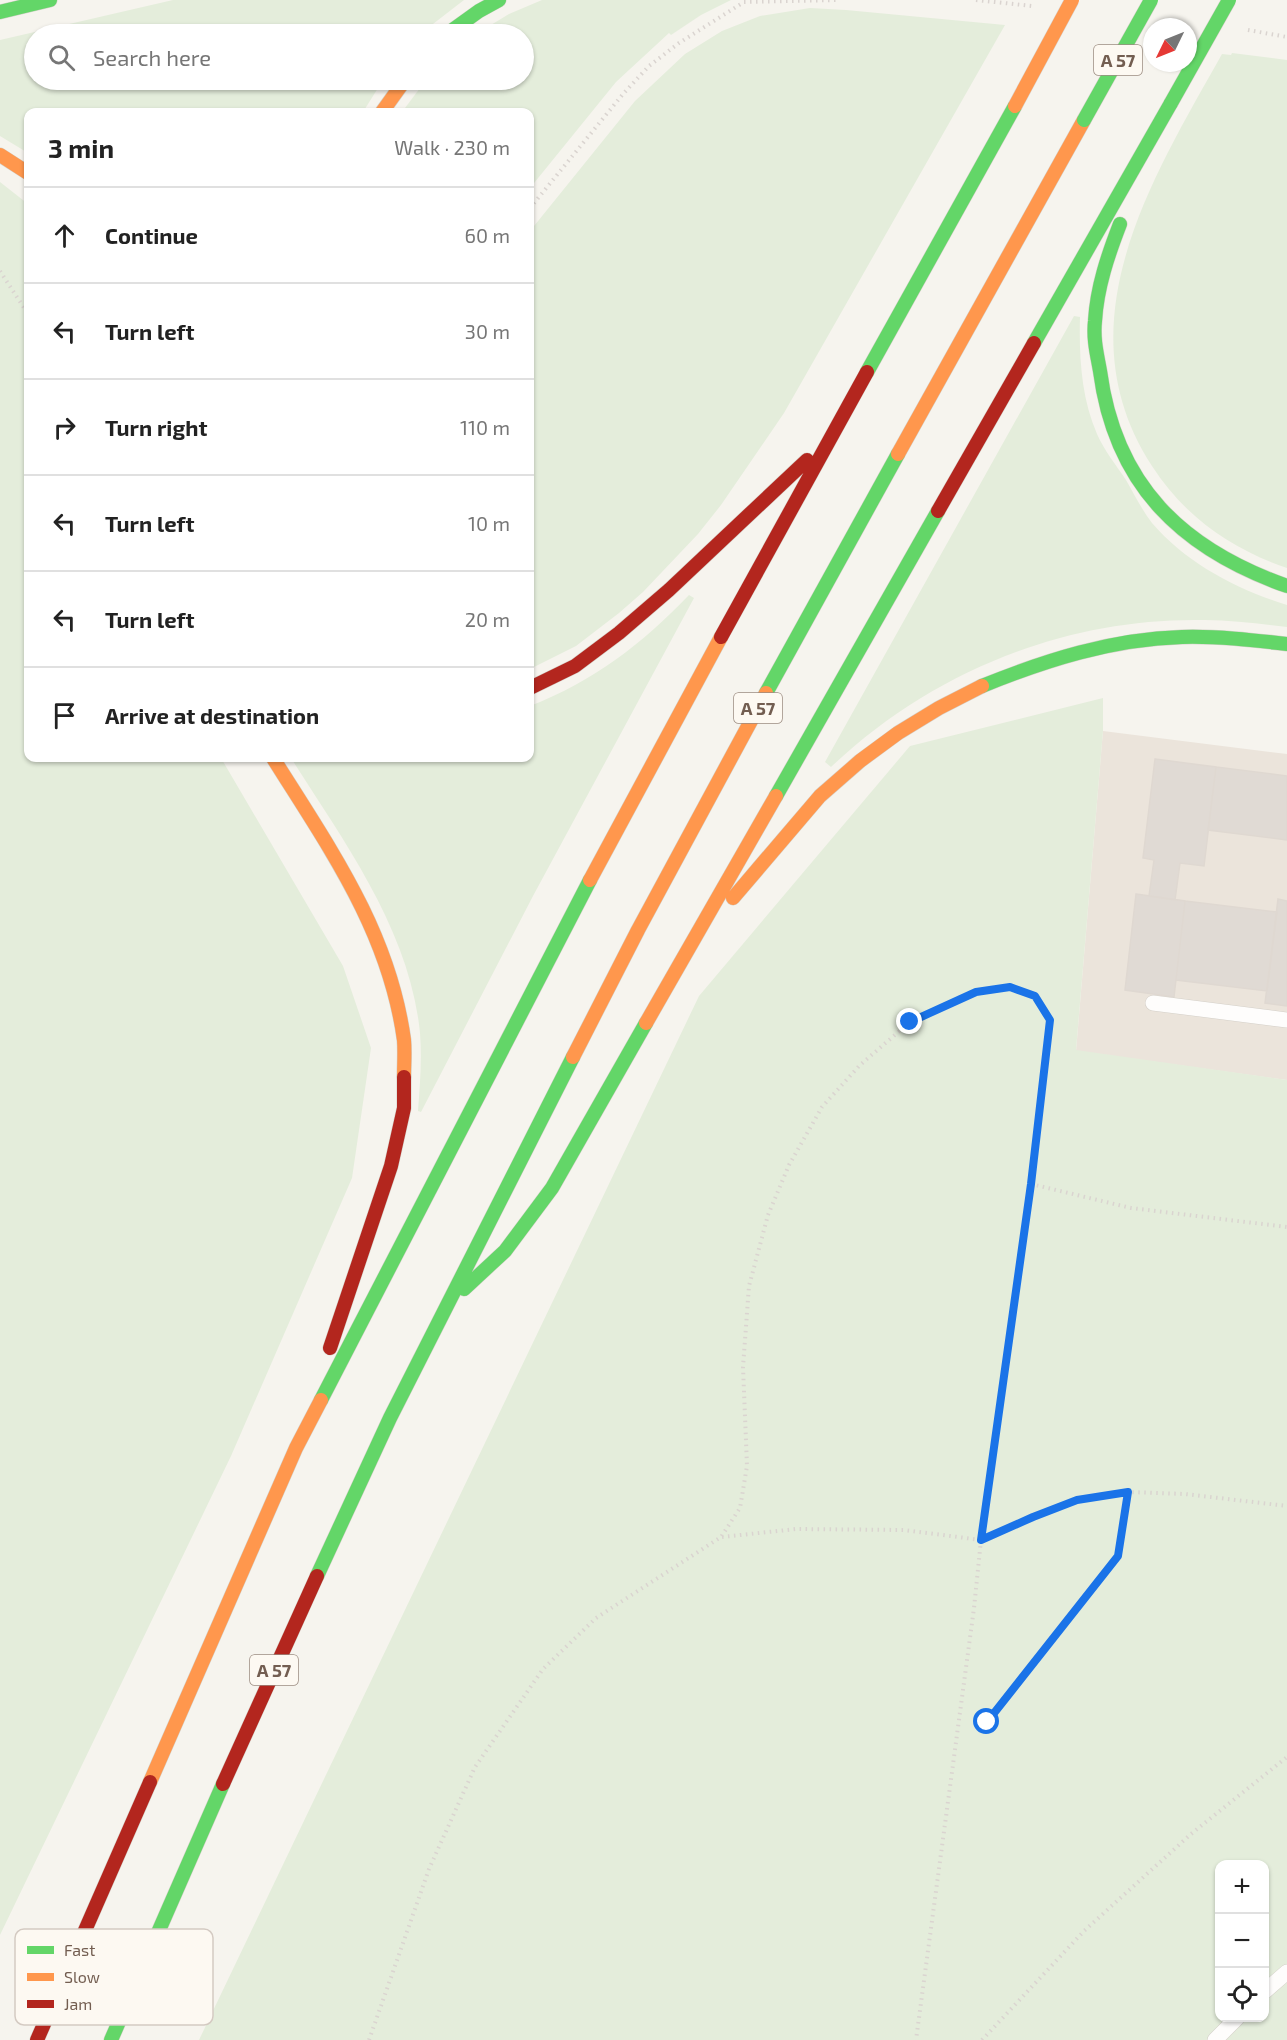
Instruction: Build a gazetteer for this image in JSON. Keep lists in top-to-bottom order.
{
  "streets": {
    "main road": ["A 57"]
  },
  "legend": ["Fast", "Slow", "Jam"],
  "north": "bottom left",
  "page": {
    "search": "Search here",
    "heading": ["3 min", "Walk · 230 m"],
    "list": [
      ["Continue", "60 m"],
      ["Turn left", "30 m"],
      ["Turn right", "110 m"],
      ["Turn left", "10 m"],
      ["Turn left", "20 m"],
      "Arrive at destination"
    ],
    "map_buttons": ["+", "−"]
  }
}
